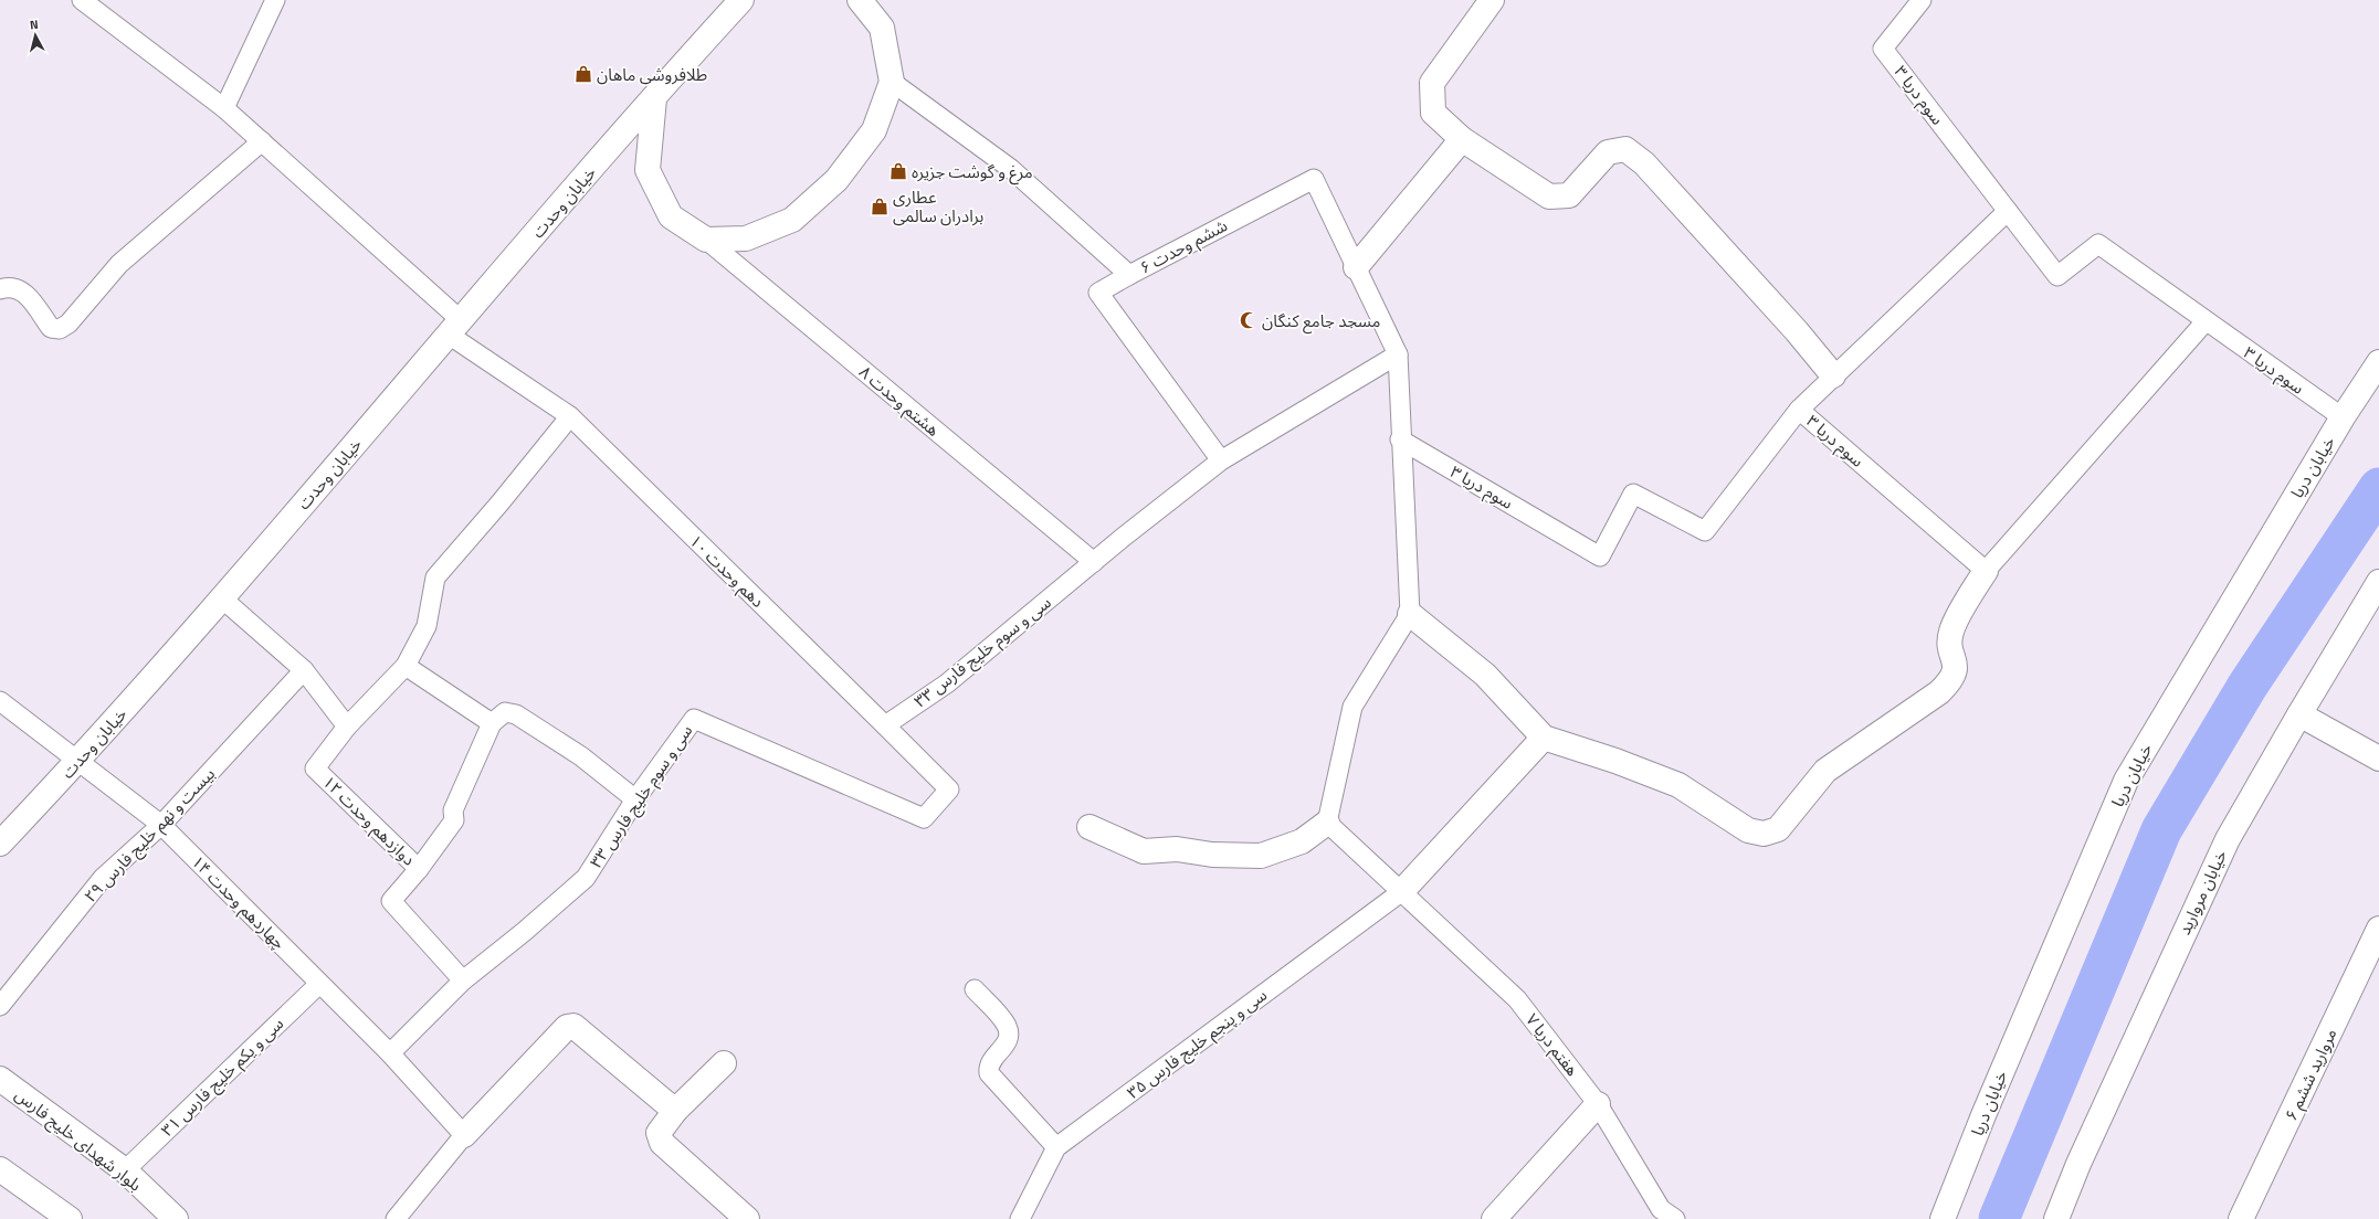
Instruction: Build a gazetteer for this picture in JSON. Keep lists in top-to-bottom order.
{
  "streets": {
    "street": [
      "خیابان وحدت",
      "خیابان دریا",
      "خیابان مروارید",
      "مروارید ششم ۶",
      "بلوار شهدای خلیج فارس"
    ],
    "lane": [
      "سوم دریا ۳",
      "ششم وحدت ۶",
      "هشتم وحدت ۸",
      "دهم وحدت ۱۰",
      "سی و سوم خلیج فارس ۳۳",
      "دوازدهم وحدت ۱۲",
      "بیست و نهم خلیج فارس ۲۹",
      "چهاردهم وحدت ۱۴",
      "سی و پنجم خلیج فارس ۳۵",
      "هفتم دریا ۷",
      "سی و یکم خلیج فارس ۳۱"
    ]
  },
  "crossings": [
    ["سوم دریا ۳", "خیابان دریا"],
    ["خیابان وحدت", "دهم وحدت ۱۰"],
    ["خیابان وحدت", "چهاردهم وحدت ۱۴"],
    ["ششم وحدت ۶", "سی و سوم خلیج فارس ۳۳"],
    ["هشتم وحدت ۸", "سی و سوم خلیج فارس ۳۳"],
    ["دهم وحدت ۱۰", "سی و سوم خلیج فارس ۳۳"],
    ["سی و سوم خلیج فارس ۳۳", "چهاردهم وحدت ۱۴"],
    ["بیست و نهم خلیج فارس ۲۹", "چهاردهم وحدت ۱۴"],
    ["چهاردهم وحدت ۱۴", "سی و یکم خلیج فارس ۳۱"],
    ["سی و پنجم خلیج فارس ۳۵", "هفتم دریا ۷"],
    ["سی و یکم خلیج فارس ۳۱", "بلوار شهدای خلیج فارس"]
  ],
  "places": {
    "shop": ["طلافروشی ماهان", "مرغ و گوشت جزیره", "عطاری برادران سالمی"],
    "mosque": ["مسجد جامع کنگان"]
  },
  "north": "top"
}
